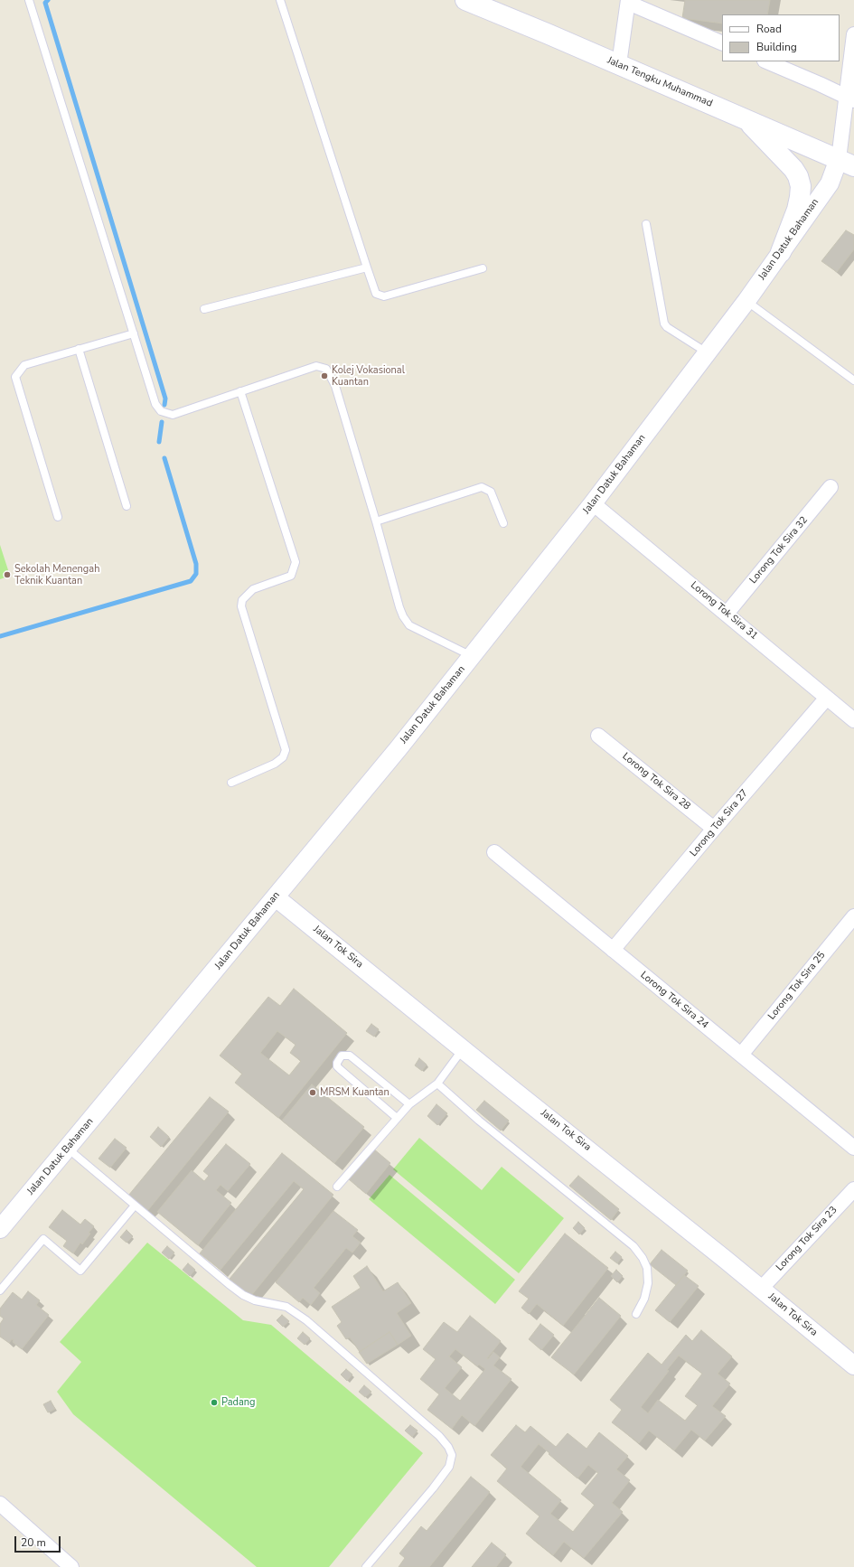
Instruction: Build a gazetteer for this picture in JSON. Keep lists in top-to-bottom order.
{
  "streets": {
    "main road": ["Jalan Tengku Muhammad"],
    "street": [
      "Jalan Datuk Bahaman",
      "Lorong Tok Sira 32",
      "Lorong Tok Sira 31",
      "Lorong Tok Sira 28",
      "Lorong Tok Sira 27",
      "Jalan Tok Sira",
      "Lorong Tok Sira 25",
      "Lorong Tok Sira 24",
      "Lorong Tok Sira 23"
    ]
  },
  "crossings": [
    ["Jalan Tengku Muhammad", "Jalan Datuk Bahaman"],
    ["Jalan Datuk Bahaman", "Lorong Tok Sira 31"],
    ["Jalan Datuk Bahaman", "Jalan Tok Sira"],
    ["Lorong Tok Sira 32", "Lorong Tok Sira 31"],
    ["Lorong Tok Sira 31", "Lorong Tok Sira 27"],
    ["Lorong Tok Sira 28", "Lorong Tok Sira 27"],
    ["Lorong Tok Sira 27", "Lorong Tok Sira 24"],
    ["Jalan Tok Sira", "Lorong Tok Sira 23"],
    ["Lorong Tok Sira 25", "Lorong Tok Sira 24"]
  ],
  "places": [
    "Kolej Vokasional Kuantan",
    "Sekolah Menengah Teknik Kuantan",
    "MRSM Kuantan",
    "Padang"
  ],
  "legend": ["Road", "Building"],
  "scale_bar": "20 m"
}
